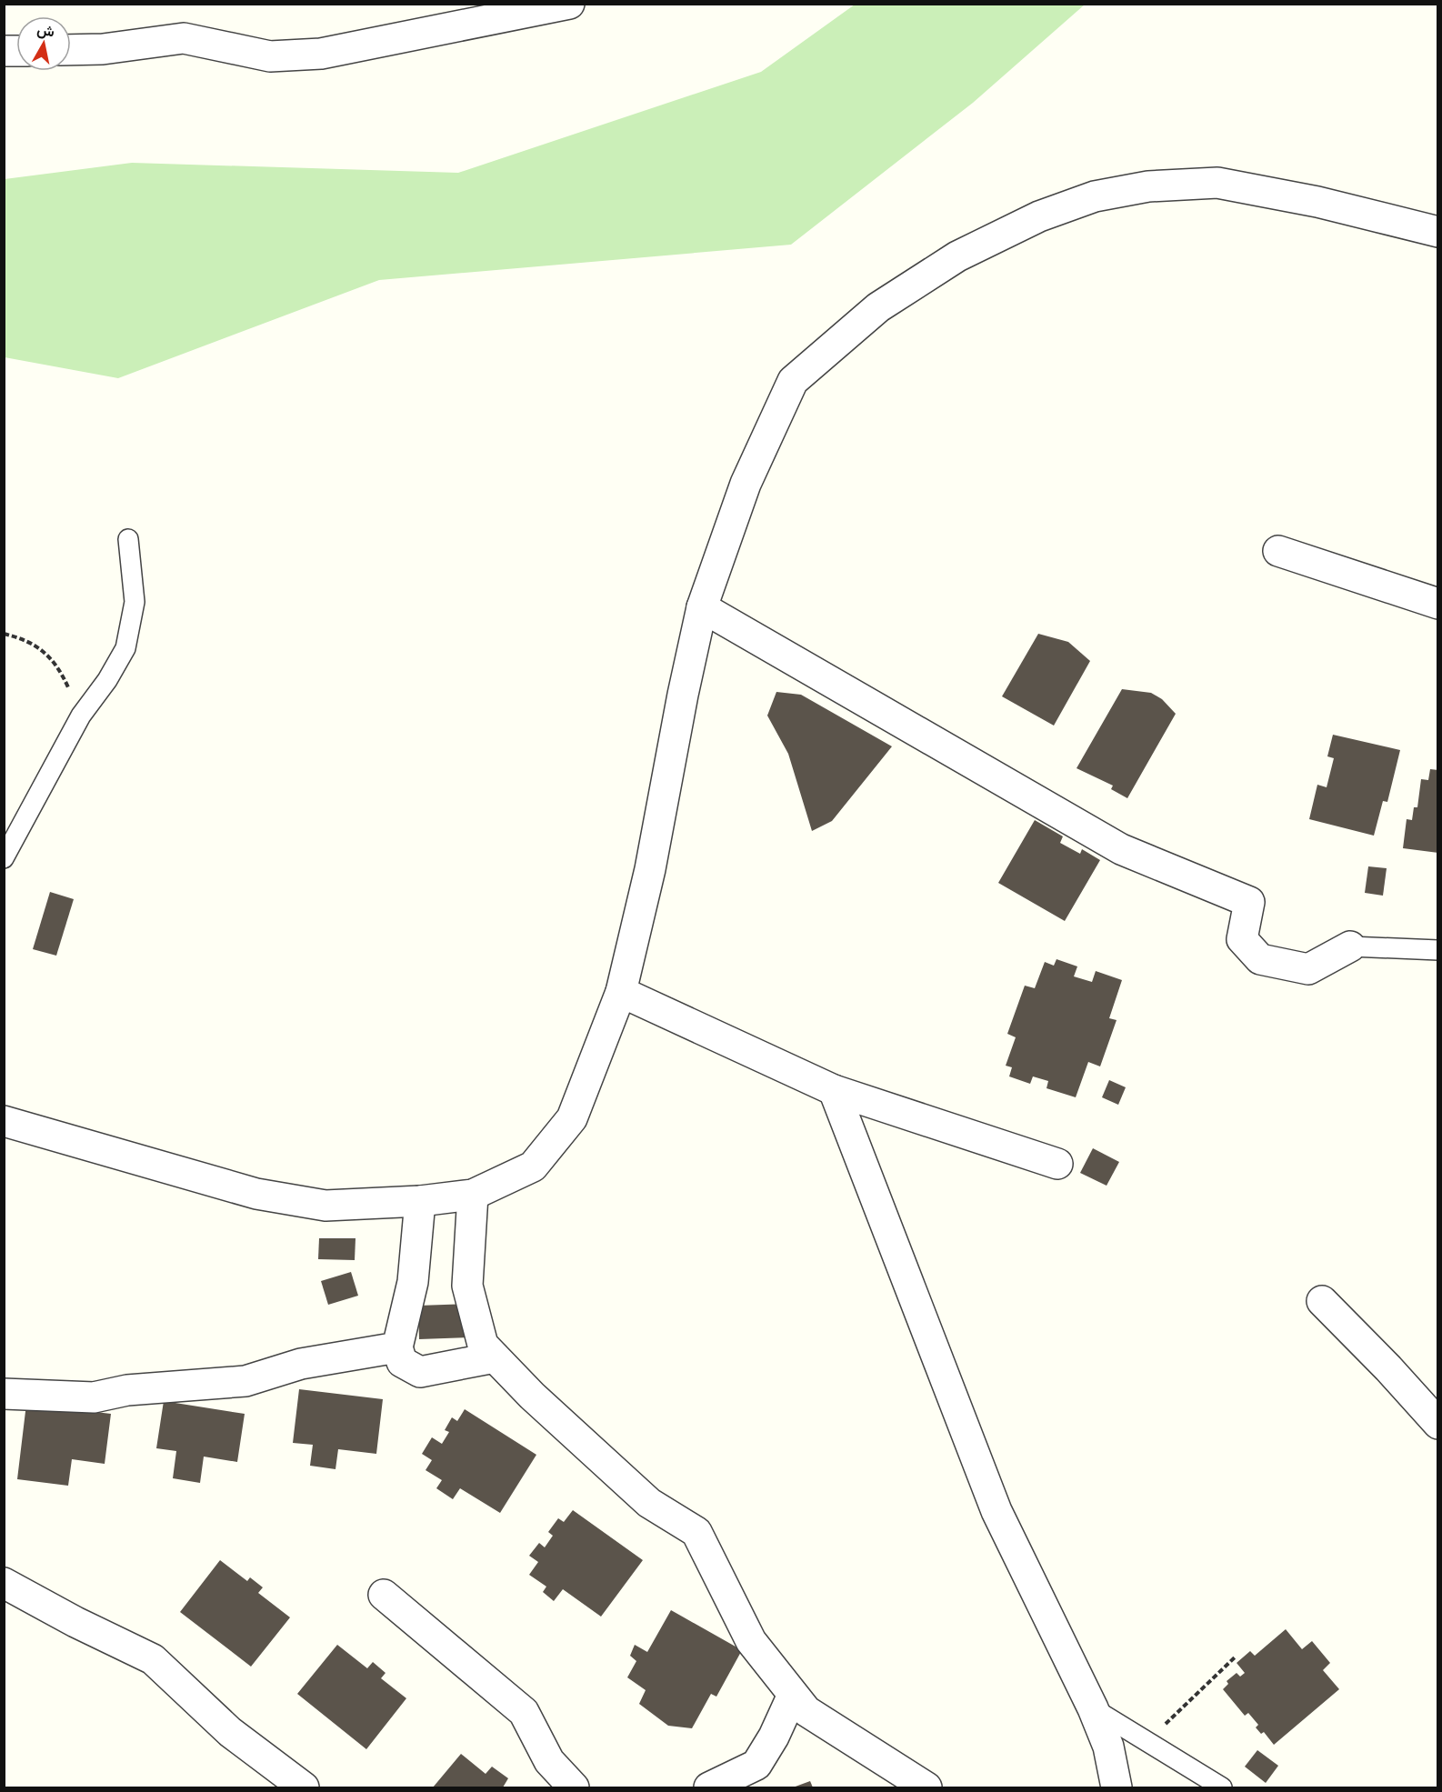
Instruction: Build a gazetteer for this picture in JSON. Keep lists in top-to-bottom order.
{
  "north": "top"
}
